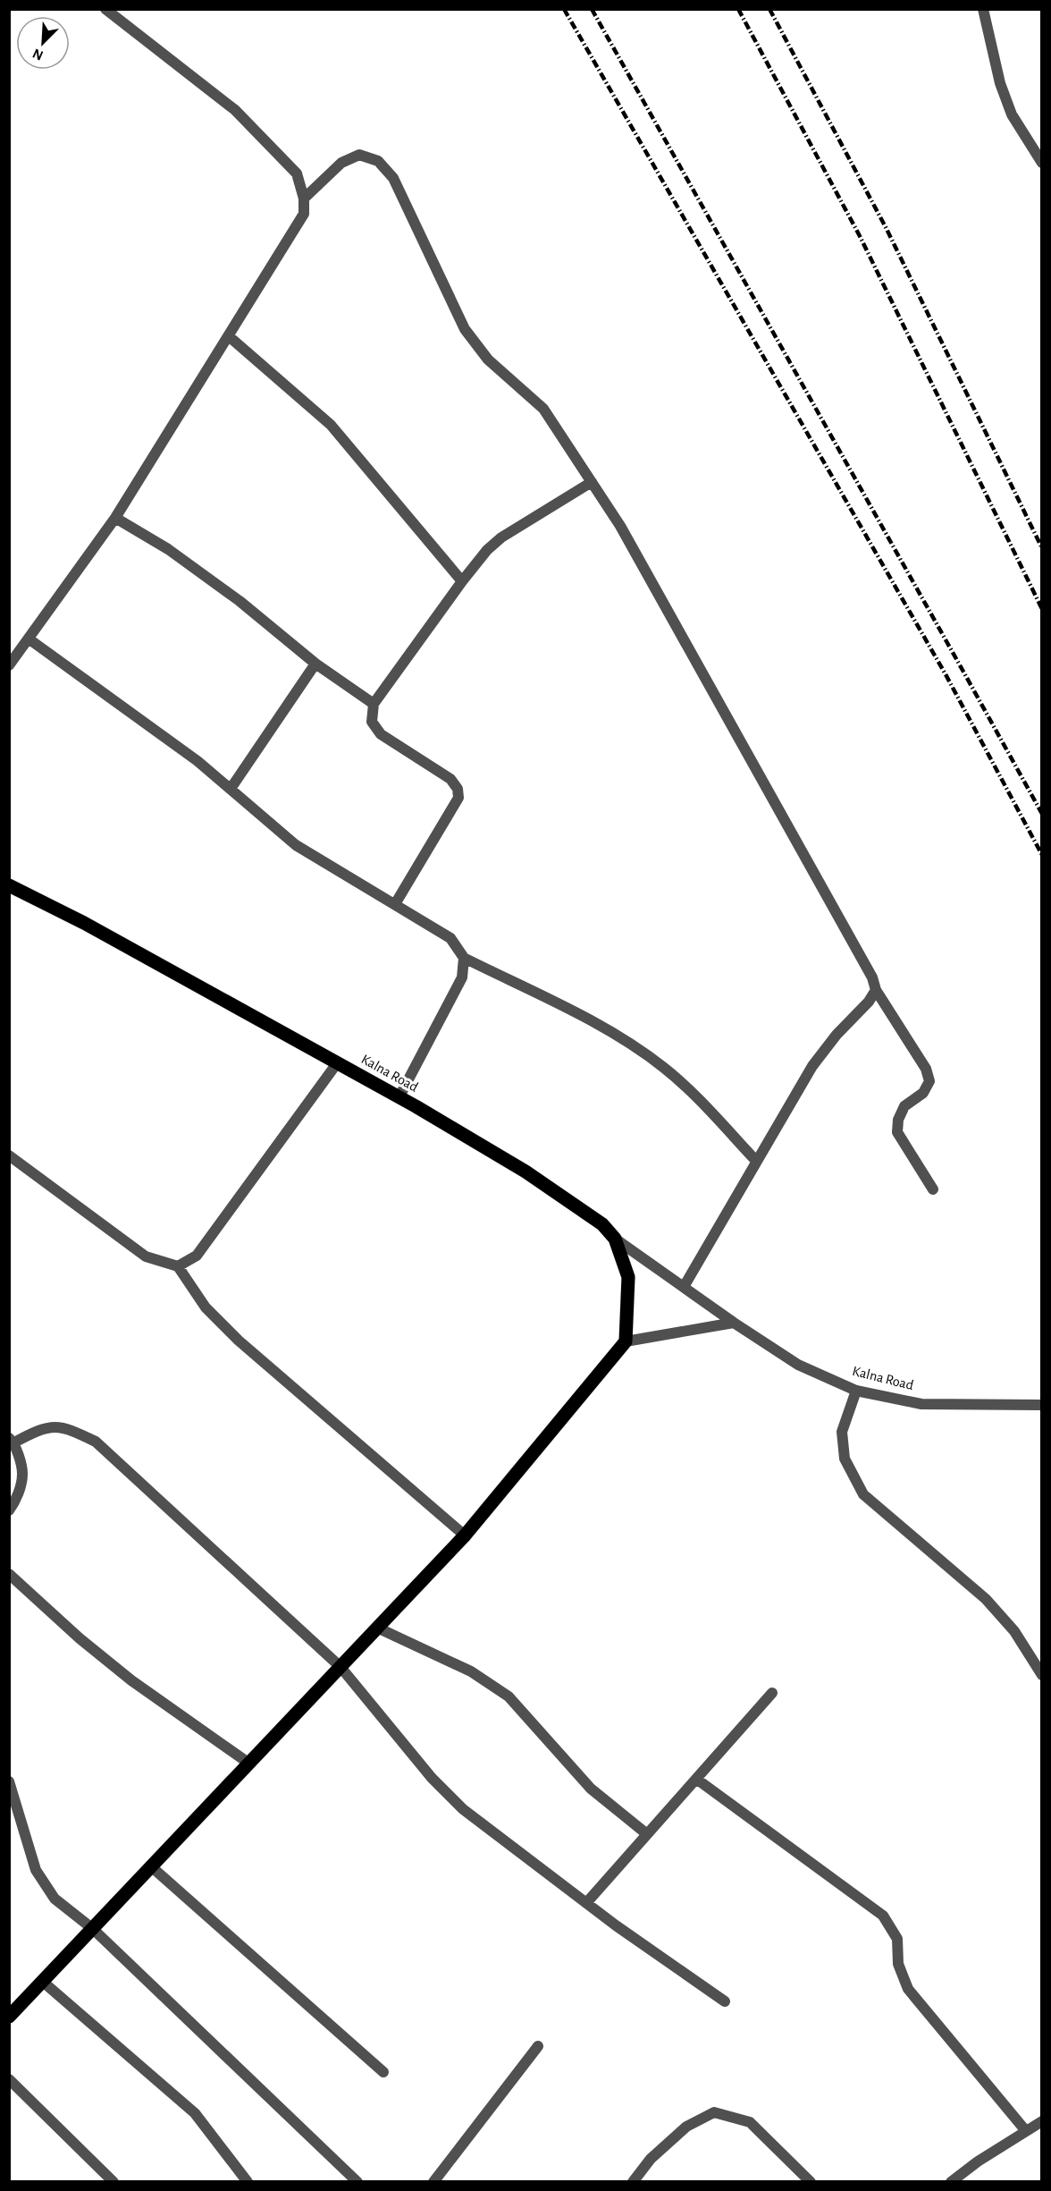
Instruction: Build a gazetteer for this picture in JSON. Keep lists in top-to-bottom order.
{
  "streets": {
    "main road": ["Kalna Road"]
  },
  "north": "bottom left"
}
